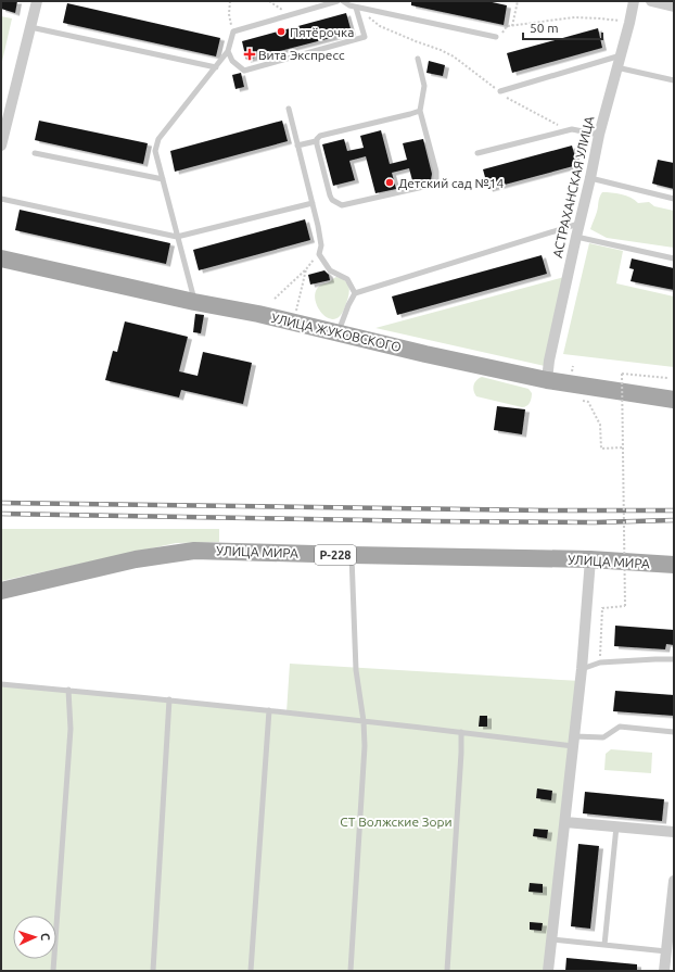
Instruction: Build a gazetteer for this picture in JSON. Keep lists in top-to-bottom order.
{
  "streets": {
    "main road": ["УЛИЦА ЖУКОВСКОГО", "УЛИЦА МИРА", "Р-228"],
    "street": ["АСТРАХАНСКАЯ УЛИЦА"]
  },
  "crossings": [
    ["АСТРАХАНСКАЯ УЛИЦА", "УЛИЦА ЖУКОВСКОГО"]
  ],
  "parks": ["СТ Волжские Зори"],
  "places": {
    "other": ["Пятёрочка", "Детский сад №14"],
    "health": ["Вита Экспресс"]
  },
  "scale_bar": "50 m",
  "north": "right"
}
